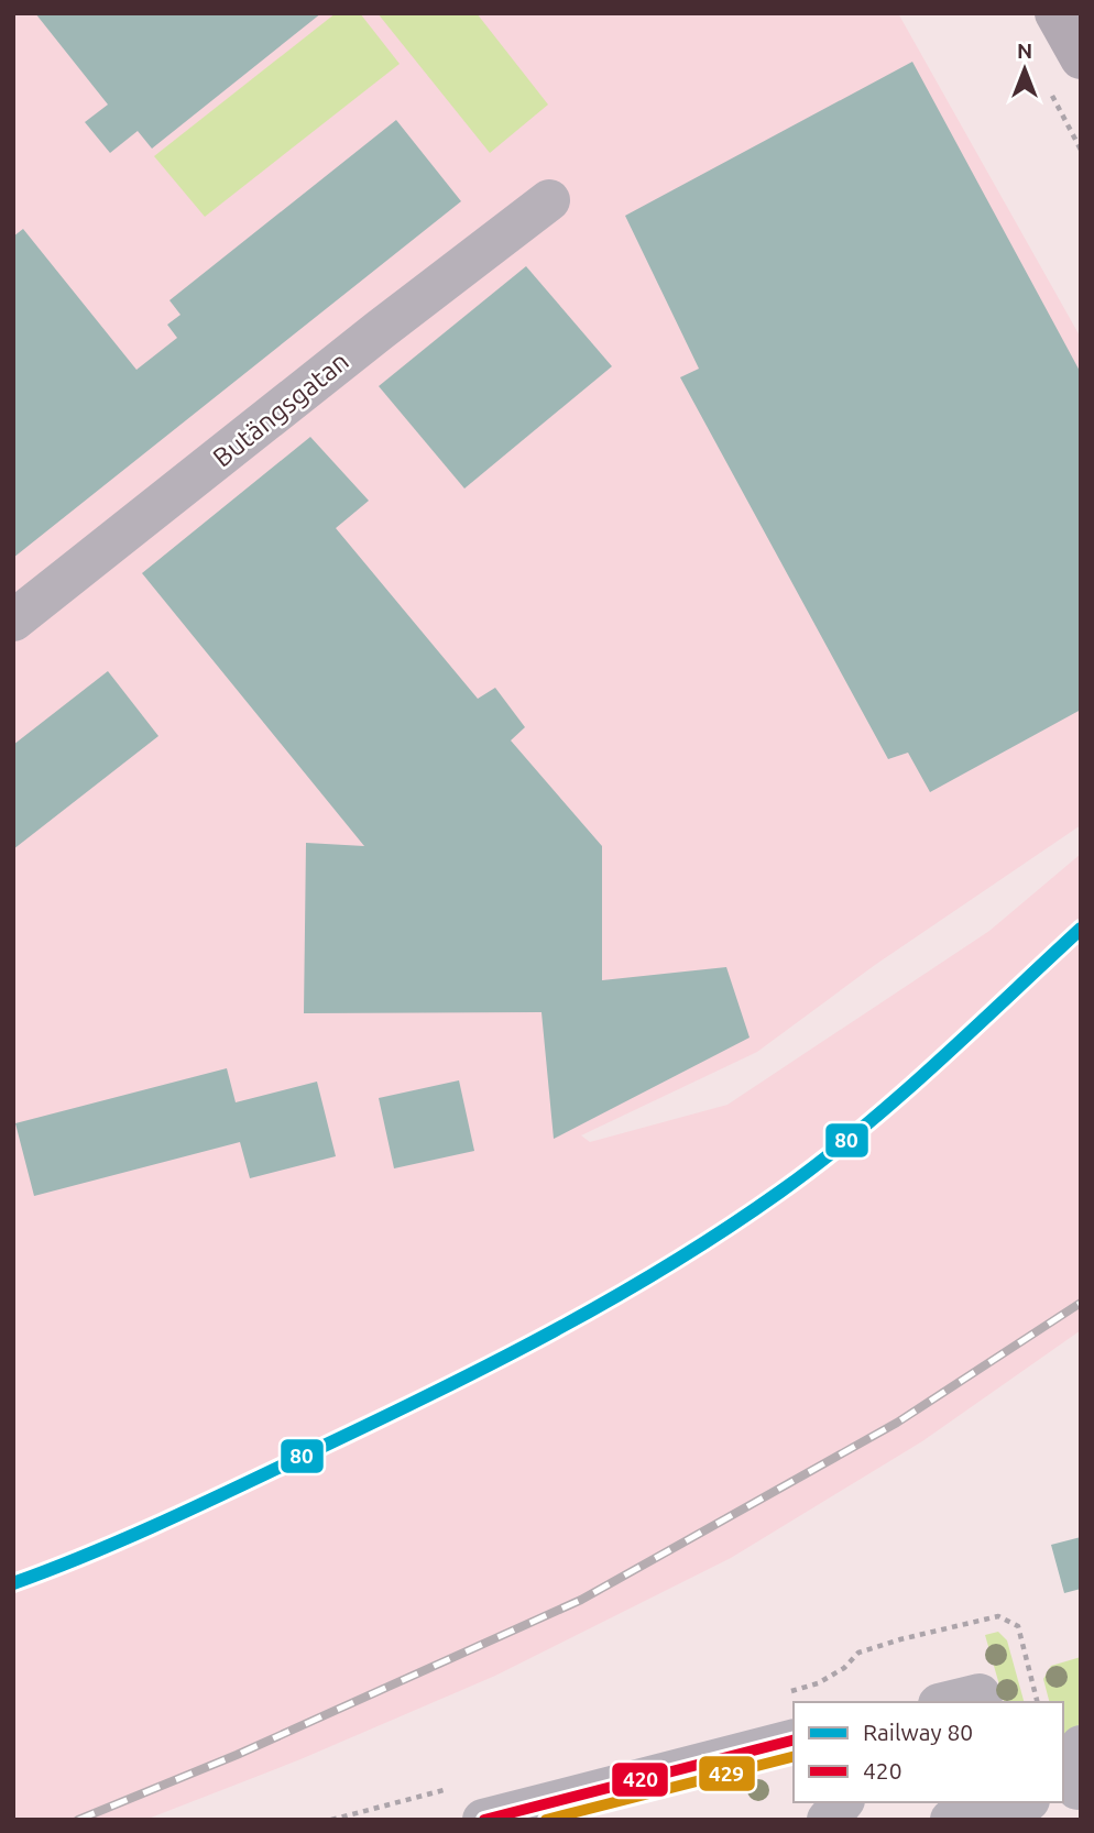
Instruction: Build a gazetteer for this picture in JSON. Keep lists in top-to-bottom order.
{
  "streets": {
    "street": ["Butängsgatan"]
  },
  "lines": ["rail line 80", "transit line 420", "transit line 429"],
  "legend": ["Railway 80", "420"],
  "north": "top"
}
